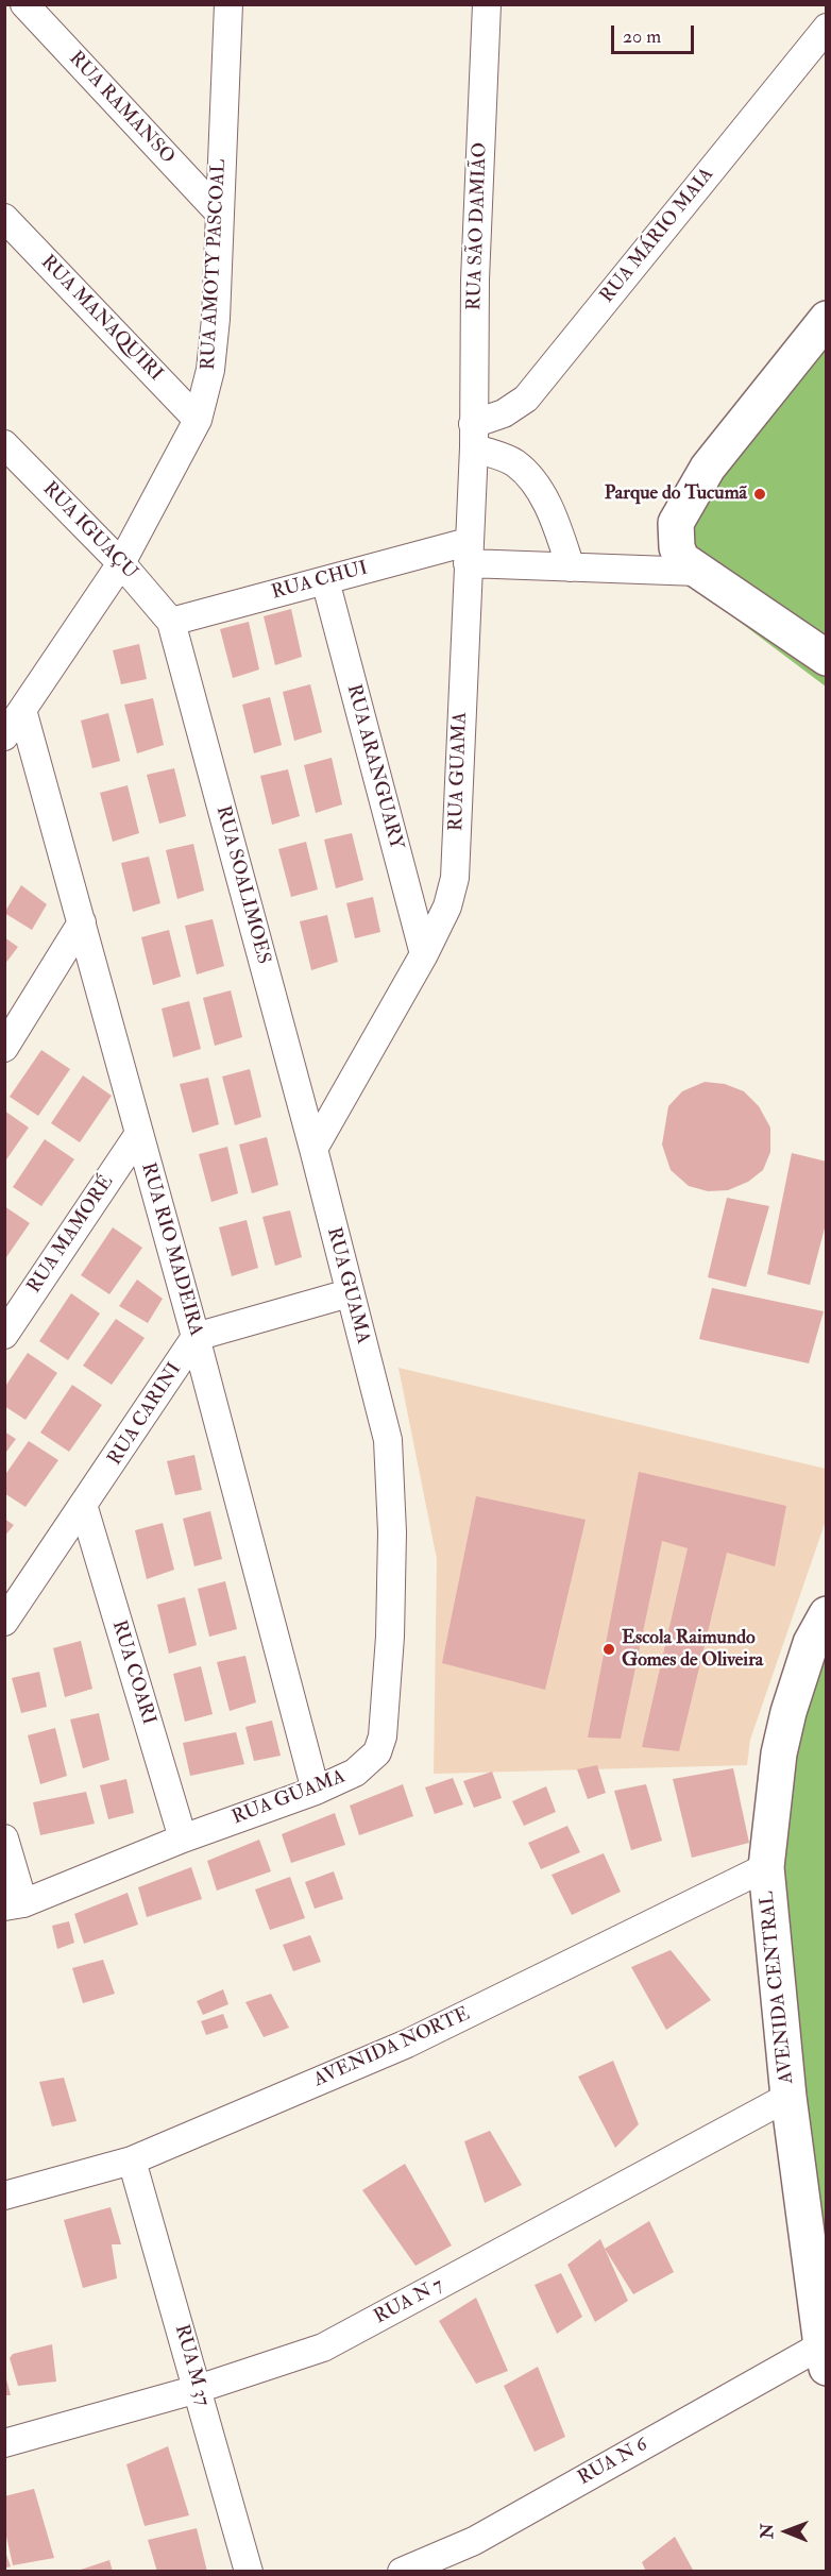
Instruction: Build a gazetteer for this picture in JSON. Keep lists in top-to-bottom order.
{
  "streets": {
    "street": [
      "RUA RAMANSO",
      "RUA SÃO DAMIÃO",
      "RUA MÁRIO MAIA",
      "RUA AMOTY PASCOAL",
      "RUA MANAQUIRI",
      "RUA IGUAÇU",
      "RUA CHUI",
      "RUA ARANGUARY",
      "RUA GUAMA",
      "RUA SOALIMOES",
      "RUA MAMORÉ",
      "RUA RIO MADEIRA",
      "RUA CARINI",
      "RUA COARI",
      "AVENIDA CENTRAL",
      "AVENIDA NORTE",
      "RUA N 7",
      "RUA M 37",
      "RUA N 6"
    ]
  },
  "crossings": [
    ["RUA RAMANSO", "RUA AMOTY PASCOAL"],
    ["RUA SÃO DAMIÃO", "RUA MÁRIO MAIA"],
    ["RUA SÃO DAMIÃO", "RUA GUAMA"],
    ["RUA MÁRIO MAIA", "RUA GUAMA"],
    ["RUA AMOTY PASCOAL", "RUA MANAQUIRI"],
    ["RUA AMOTY PASCOAL", "RUA IGUAÇU"],
    ["RUA AMOTY PASCOAL", "RUA RIO MADEIRA"],
    ["RUA IGUAÇU", "RUA CHUI"],
    ["RUA IGUAÇU", "RUA SOALIMOES"],
    ["RUA CHUI", "RUA ARANGUARY"],
    ["RUA CHUI", "RUA GUAMA"],
    ["RUA CHUI", "RUA SOALIMOES"],
    ["RUA ARANGUARY", "RUA GUAMA"],
    ["RUA GUAMA", "RUA SOALIMOES"],
    ["RUA GUAMA", "RUA RIO MADEIRA"],
    ["RUA GUAMA", "RUA COARI"],
    ["RUA MAMORÉ", "RUA RIO MADEIRA"],
    ["RUA RIO MADEIRA", "RUA CARINI"],
    ["RUA CARINI", "RUA COARI"],
    ["AVENIDA CENTRAL", "AVENIDA NORTE"],
    ["AVENIDA CENTRAL", "RUA N 7"],
    ["AVENIDA CENTRAL", "RUA N 6"],
    ["AVENIDA NORTE", "RUA M 37"],
    ["RUA N 7", "RUA M 37"]
  ],
  "places": ["Parque do Tucumã", "Escola Raimundo Gomes de Oliveira"],
  "scale_bar": "20 m",
  "north": "left"
}
